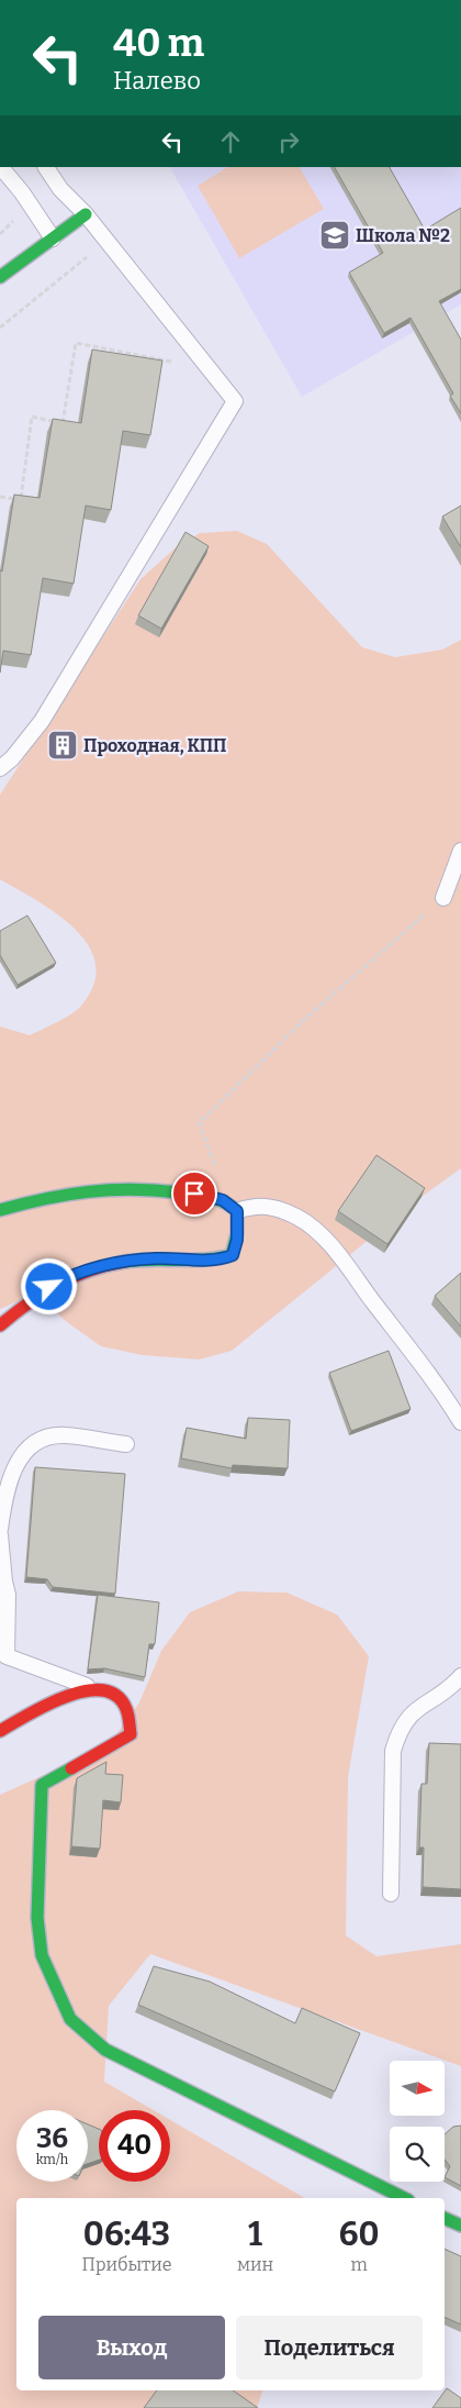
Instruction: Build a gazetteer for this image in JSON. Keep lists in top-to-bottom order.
{
  "places": {
    "school or university": ["Школа №2"],
    "building": ["Проходная, КПП"]
  },
  "north": "right",
  "page": {
    "turn": ["40 m", "Налево"],
    "speed": "36 km/h",
    "limit": "40",
    "eta": [
      "06:43",
      "Прибытие",
      "1",
      "мин",
      "60",
      "m"
    ],
    "buttons": ["Выход", "Поделиться"]
  }
}
